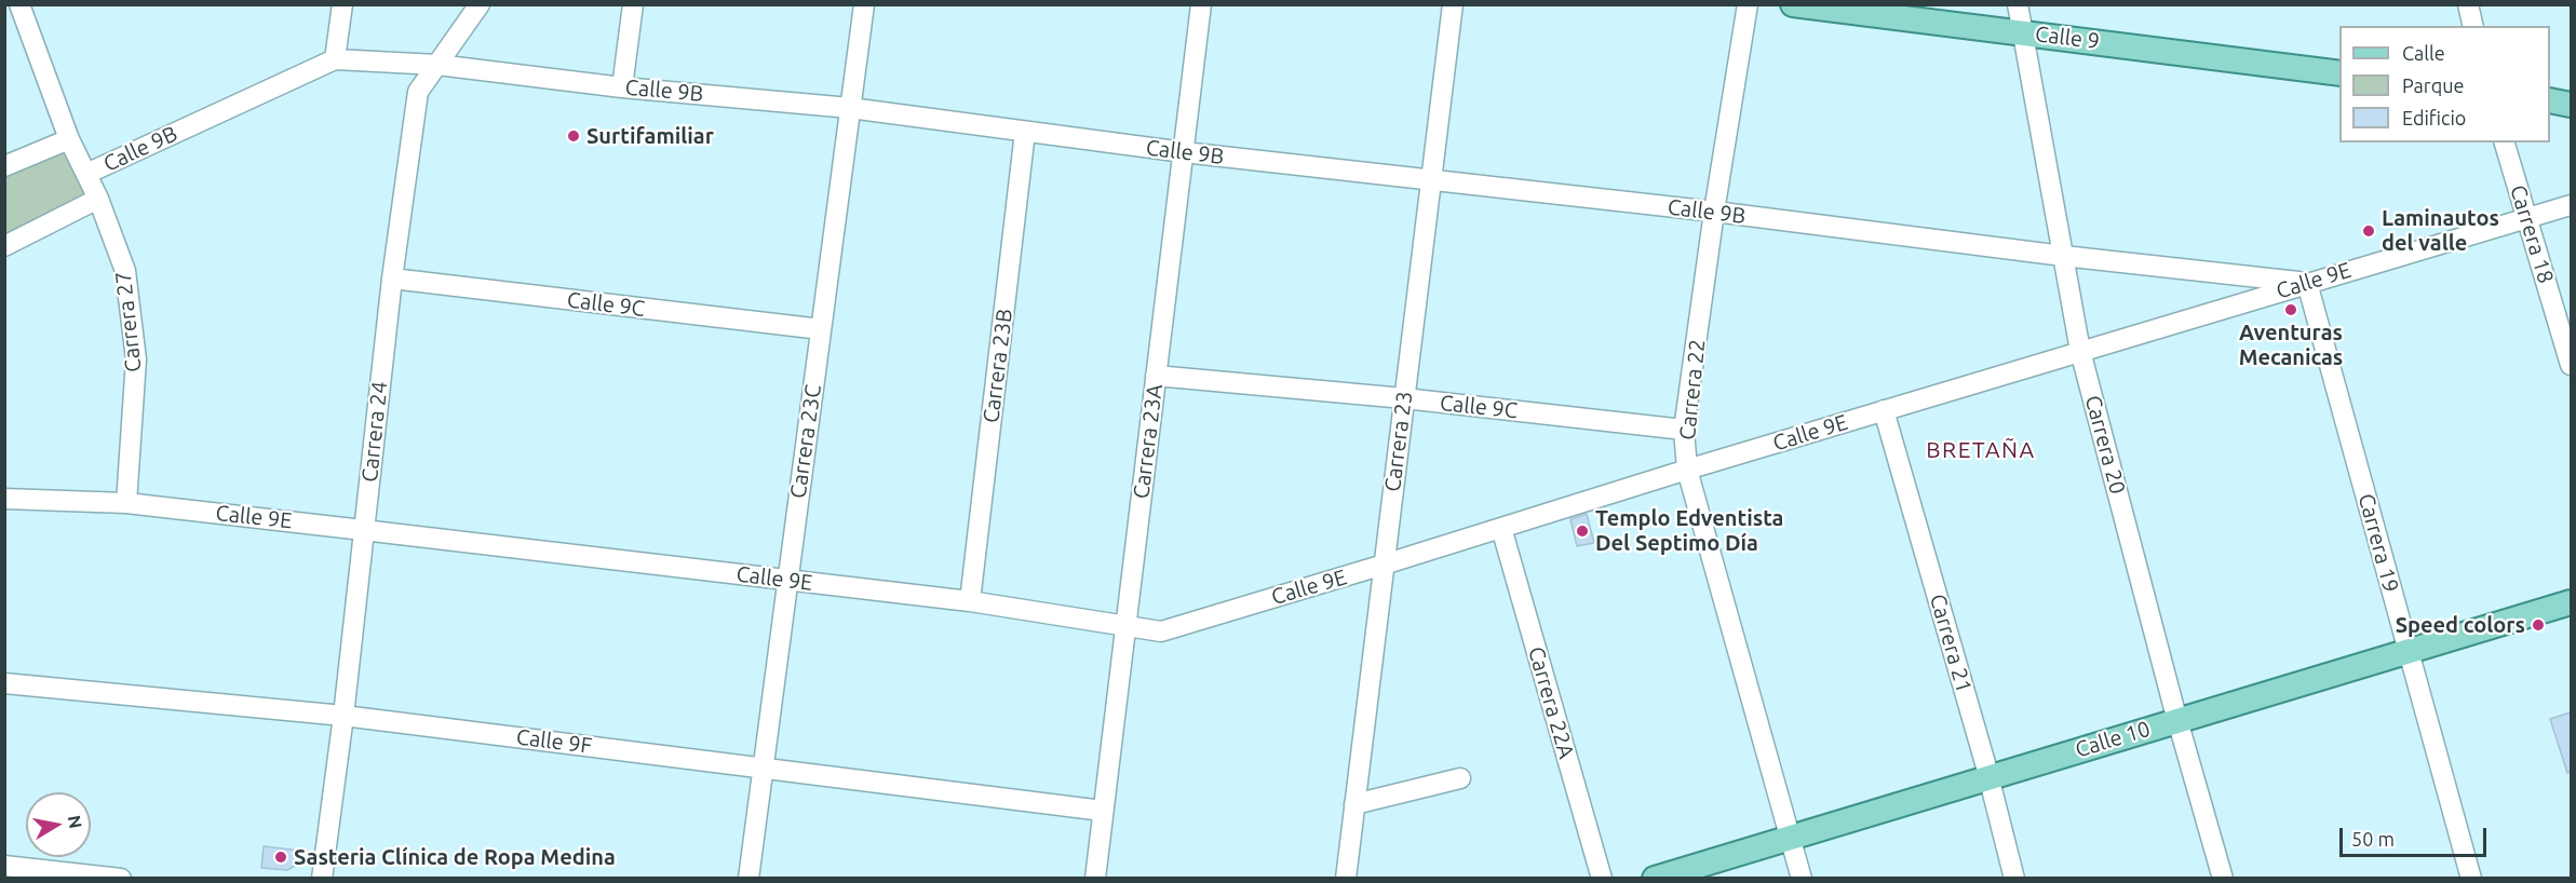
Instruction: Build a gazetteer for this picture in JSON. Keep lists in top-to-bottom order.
{
  "streets": {
    "main road": ["Calle 9", "Calle 10"],
    "street": [
      "Calle 9B",
      "Carrera 18",
      "Calle 9E",
      "Calle 9C",
      "Carrera 27",
      "Carrera 23B",
      "Carrera 22",
      "Carrera 24",
      "Carrera 23C",
      "Carrera 23A",
      "Carrera 23",
      "Carrera 20",
      "Carrera 19",
      "Carrera 21",
      "Carrera 22A",
      "Calle 9F"
    ]
  },
  "crossings": [
    ["Calle 9", "Carrera 20"],
    ["Calle 9B", "Calle 9E"],
    ["Calle 9B", "Carrera 27"],
    ["Calle 9B", "Carrera 23B"],
    ["Calle 9B", "Carrera 22"],
    ["Calle 9B", "Carrera 24"],
    ["Calle 9B", "Carrera 23C"],
    ["Calle 9B", "Carrera 23A"],
    ["Calle 9B", "Carrera 23"],
    ["Calle 9B", "Carrera 20"],
    ["Calle 9B", "Carrera 19"],
    ["Carrera 18", "Calle 9E"],
    ["Calle 9E", "Carrera 27"],
    ["Calle 9E", "Carrera 23B"],
    ["Calle 9E", "Carrera 22"],
    ["Calle 9E", "Carrera 24"],
    ["Calle 9E", "Carrera 23C"],
    ["Calle 9E", "Carrera 23A"],
    ["Calle 9E", "Carrera 23"],
    ["Calle 9E", "Carrera 20"],
    ["Calle 9E", "Carrera 19"],
    ["Calle 9E", "Carrera 21"],
    ["Calle 9E", "Carrera 22A"],
    ["Calle 9C", "Carrera 22"],
    ["Calle 9C", "Carrera 24"],
    ["Calle 9C", "Carrera 23C"],
    ["Calle 9C", "Carrera 23A"],
    ["Calle 9C", "Carrera 23"],
    ["Carrera 22", "Calle 10"],
    ["Carrera 24", "Calle 9F"],
    ["Carrera 23C", "Calle 9F"],
    ["Carrera 23A", "Calle 9F"],
    ["Carrera 20", "Calle 10"],
    ["Carrera 19", "Calle 10"],
    ["Carrera 21", "Calle 10"]
  ],
  "districts": ["BRETAÑA"],
  "places": [
    "Surtifamiliar",
    "Laminautos del valle",
    "Aventuras Mecanicas",
    "Templo Edventista Del Septimo Día",
    "Speed colors",
    "Sasteria Clínica de Ropa Medina"
  ],
  "legend": ["Calle", "Parque", "Edificio"],
  "scale_bar": "50 m",
  "north": "right"
}
